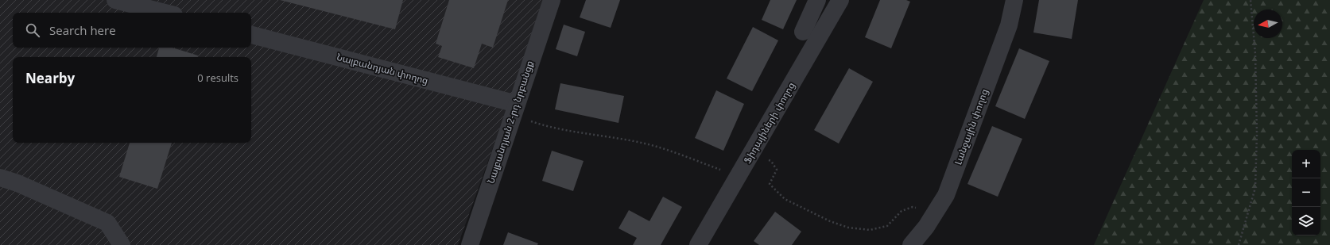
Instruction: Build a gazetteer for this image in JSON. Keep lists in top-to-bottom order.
{
  "streets": {
    "street": [
      "Նալբանդյան փողոց",
      "Նալբանդյան 2-րդ նրբանցք",
      "Ֆիդայիների փողոց",
      "Լանջային փողոց"
    ]
  },
  "crossings": [
    ["Նալբանդյան փողոց", "Նալբանդյան 2-րդ նրբանցք"]
  ],
  "north": "left",
  "page": {
    "search": "Search here",
    "heading": ["Nearby", "0 results"],
    "map_buttons": ["+", "−"]
  }
}
